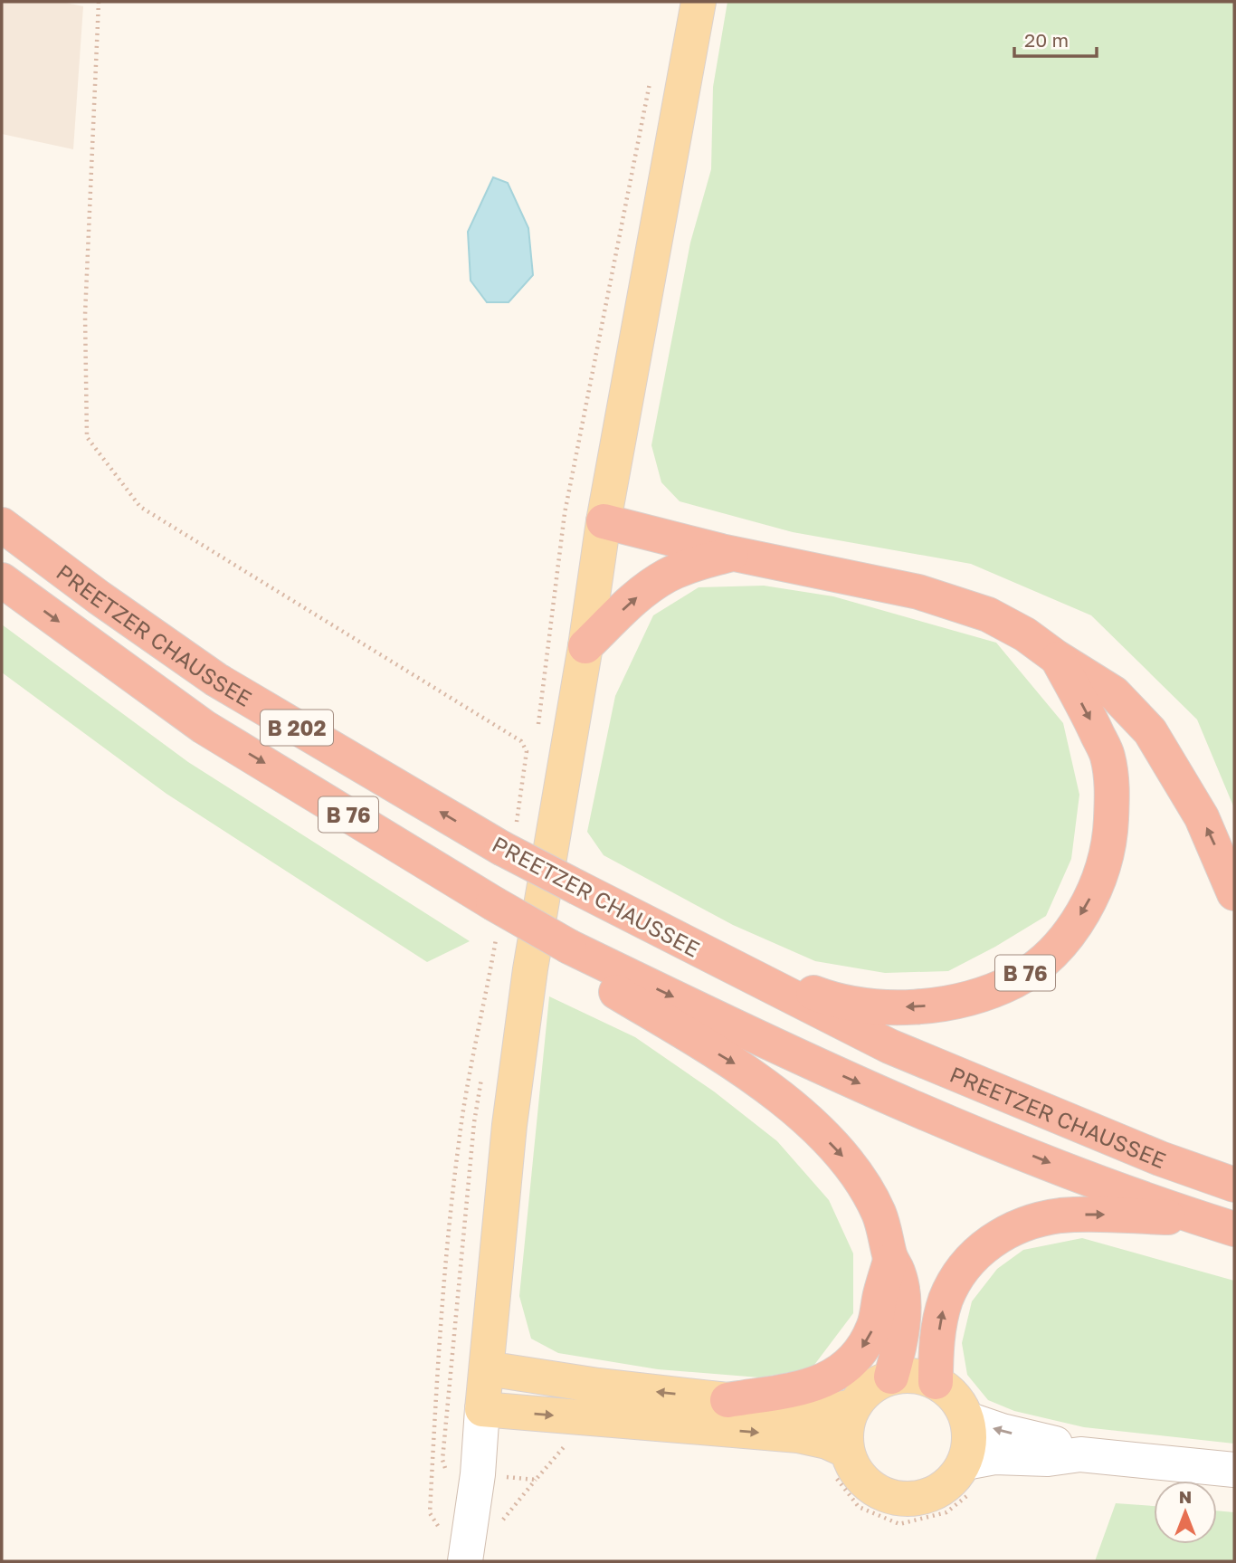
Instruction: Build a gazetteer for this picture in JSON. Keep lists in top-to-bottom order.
{
  "streets": {
    "highway": ["PREETZER CHAUSSEE", "B 202", "B 76"]
  },
  "crossings": [
    ["PREETZER CHAUSSEE", "B 76"]
  ],
  "scale_bar": "20 m",
  "north": "top"
}
